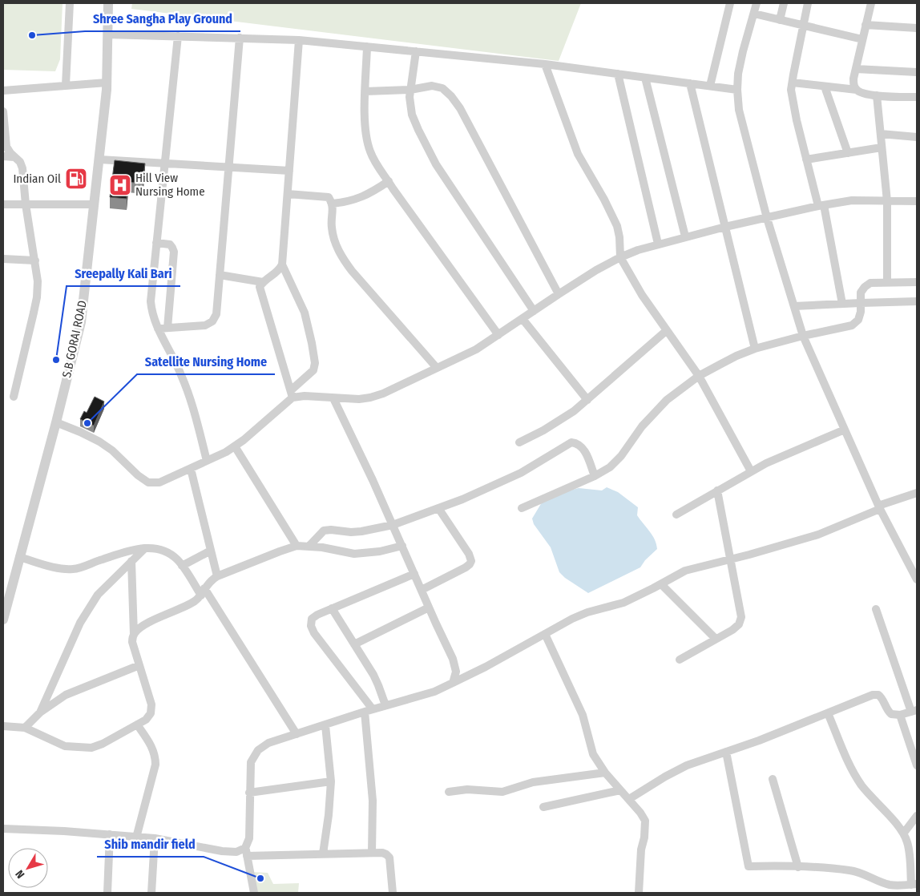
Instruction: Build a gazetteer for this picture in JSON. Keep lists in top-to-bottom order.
{
  "streets": {
    "street": ["S.B GORAI ROAD"]
  },
  "places": {
    "other": [
      "Shree Sangha Play Ground",
      "Sreepally Kali Bari",
      "Satellite Nursing Home",
      "Shib mandir field"
    ],
    "fuel station": ["Indian Oil"],
    "hospital": ["Hill View Nursing Home"]
  },
  "north": "bottom left"
}
